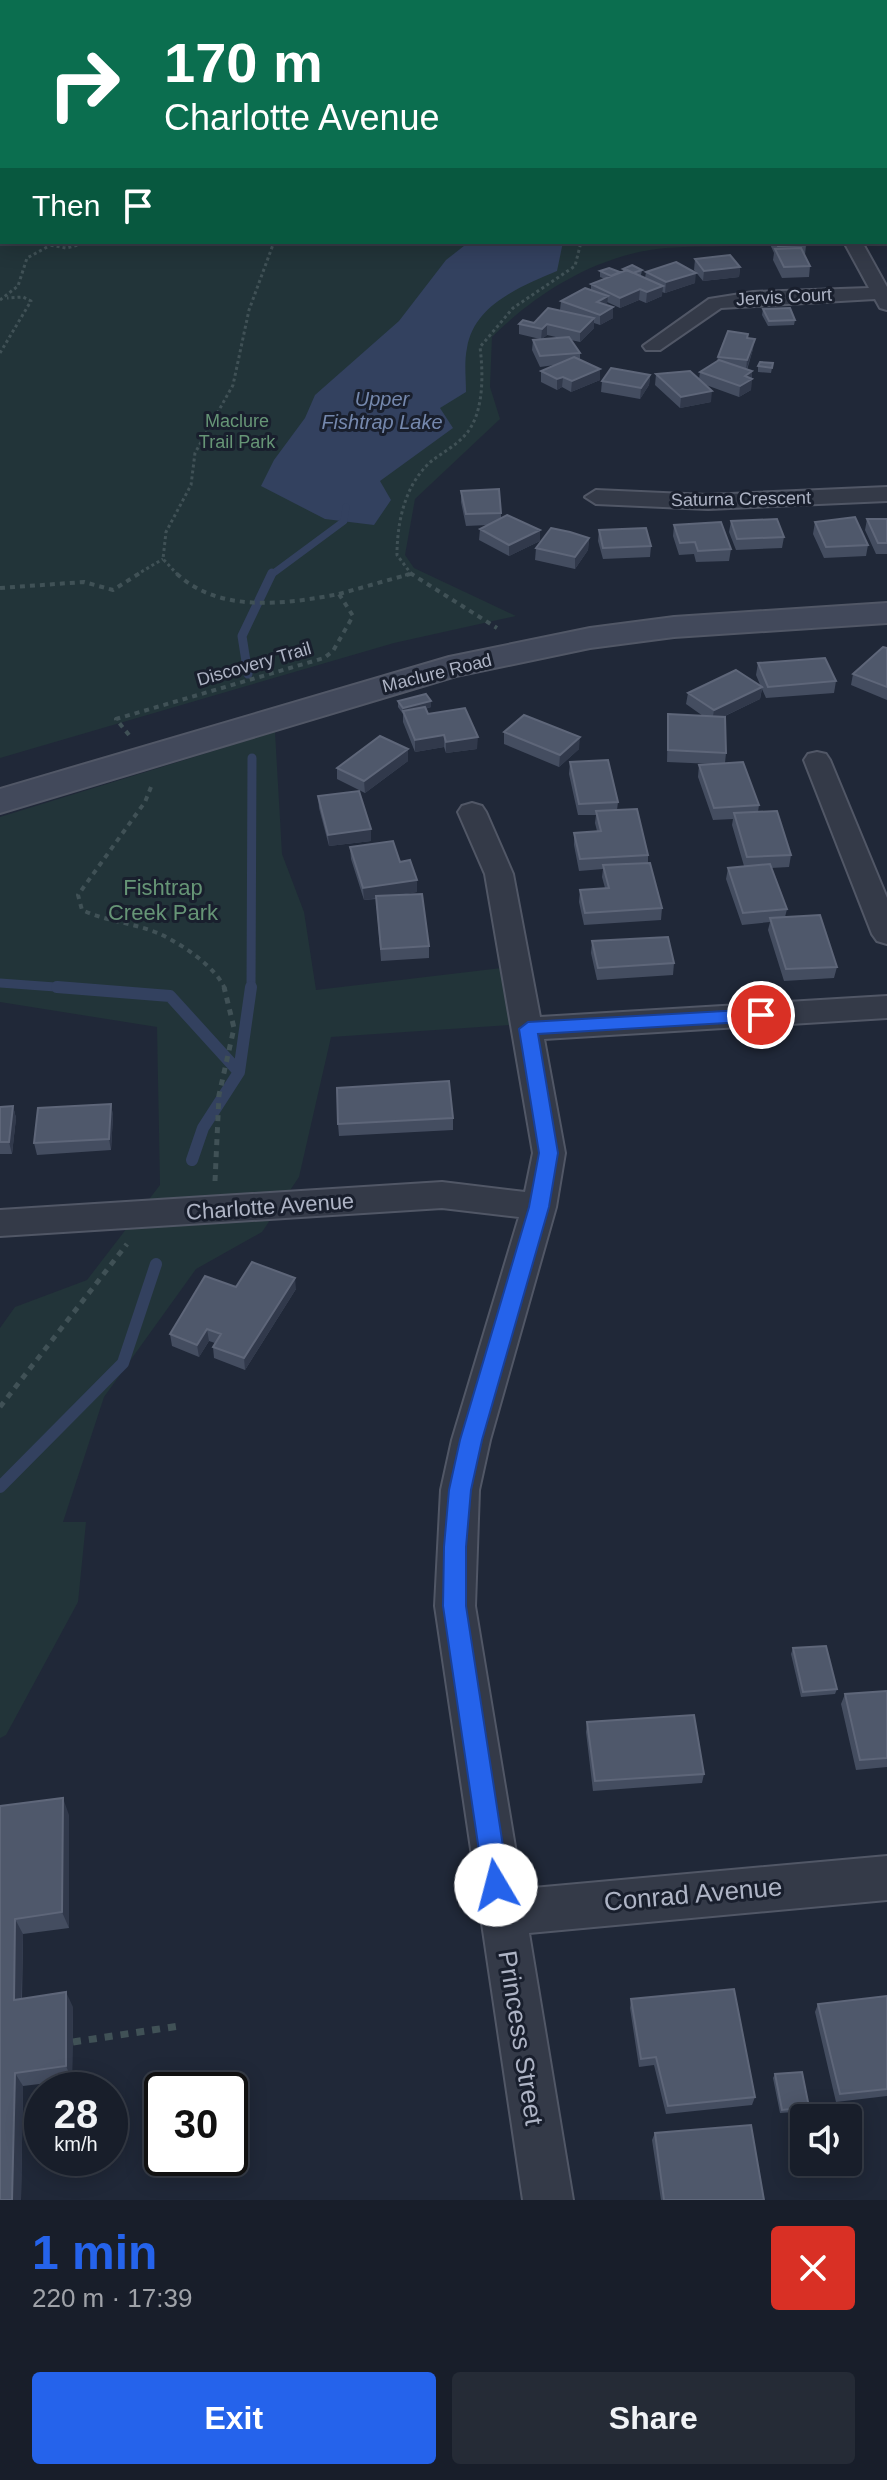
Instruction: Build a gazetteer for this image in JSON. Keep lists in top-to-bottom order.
{
  "streets": {
    "main road": ["Maclure Road"],
    "street": [
      "Jervis Court",
      "Saturna Crescent",
      "Charlotte Avenue",
      "Conrad Avenue",
      "Princess Street"
    ],
    "path": ["Discovery Trail"]
  },
  "crossings": [
    ["Charlotte Avenue", "Princess Street"],
    ["Conrad Avenue", "Princess Street"]
  ],
  "water": ["Upper Fishtrap Lake"],
  "parks": ["Maclure Trail Park", "Fishtrap Creek Park"],
  "page": {
    "turn": ["170 m", "Charlotte Avenue"],
    "then": "Then",
    "speed": "28 km/h",
    "limit": "30",
    "heading": ["1 min", "220 m · 17:39"],
    "buttons": ["Exit", "Share"]
  }
}
